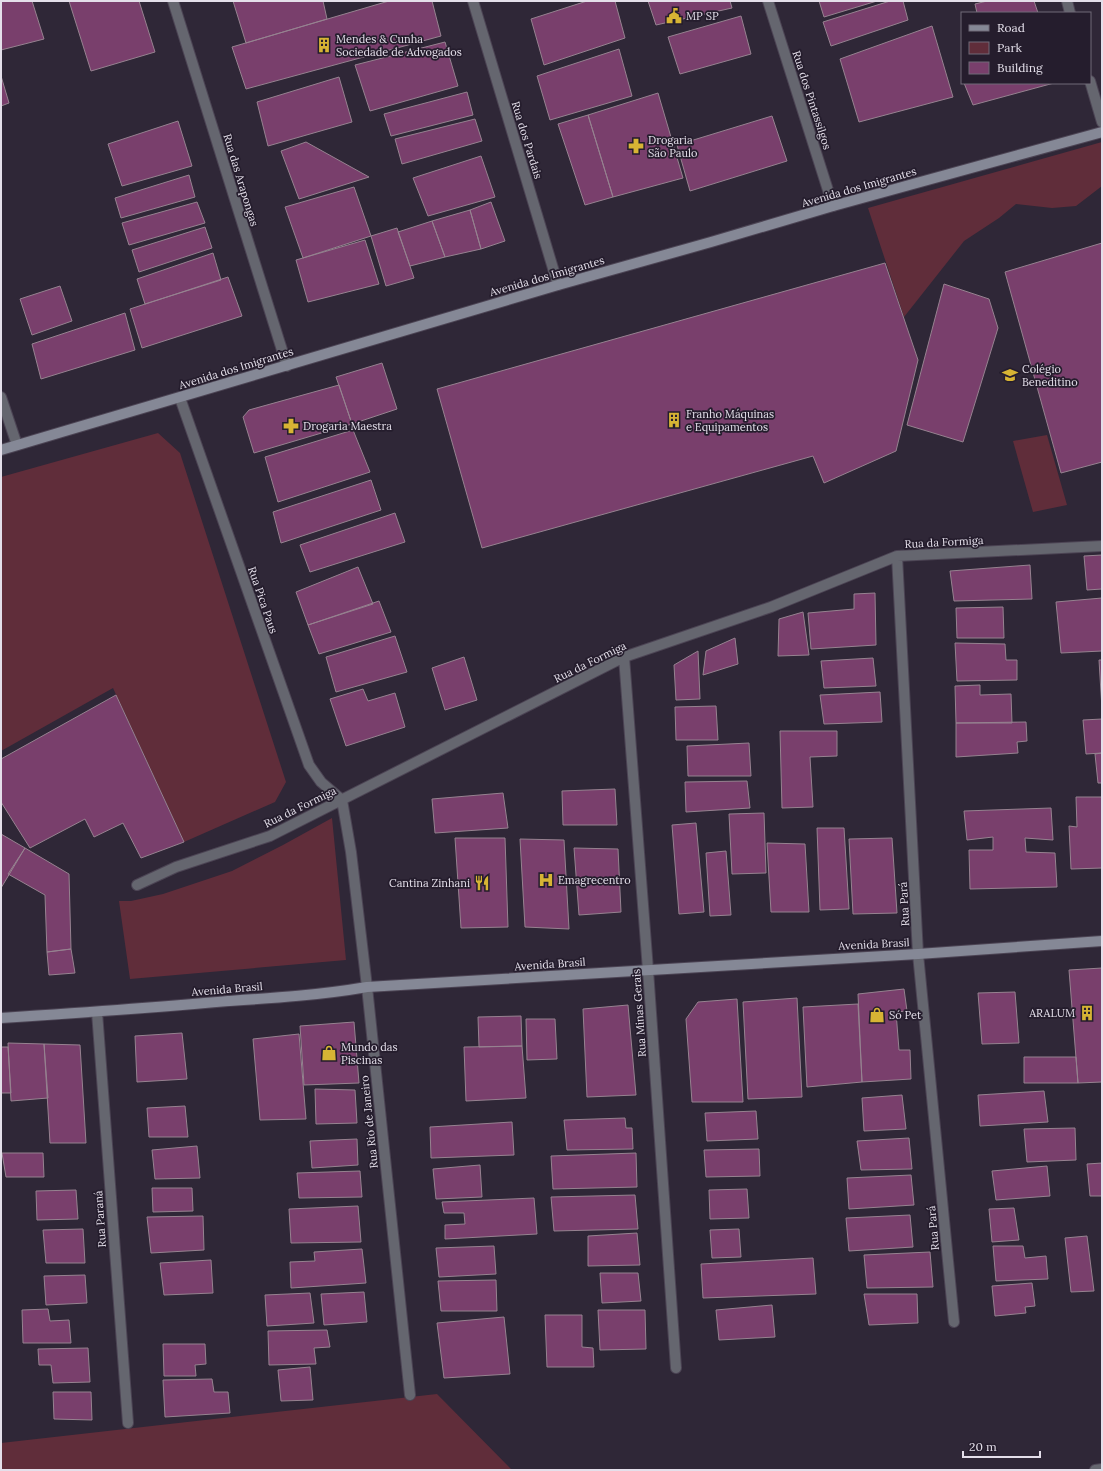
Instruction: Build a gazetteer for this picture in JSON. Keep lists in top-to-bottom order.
{
  "streets": {
    "main road": ["Avenida dos Imigrantes", "Avenida Brasil"],
    "street": [
      "Rua dos Pintassilgos",
      "Rua dos Pardais",
      "Rua das Arapongas",
      "Rua da Formiga",
      "Rua Pica Paus",
      "Rua Pará",
      "Rua Minas Gerais",
      "Rua Rio de Janeiro",
      "Rua Paraná"
    ]
  },
  "crossings": [
    ["Rua dos Pintassilgos", "Avenida dos Imigrantes"],
    ["Rua dos Pardais", "Avenida dos Imigrantes"],
    ["Rua das Arapongas", "Avenida dos Imigrantes"],
    ["Avenida dos Imigrantes", "Rua Pica Paus"],
    ["Rua da Formiga", "Rua Pica Paus"],
    ["Rua da Formiga", "Rua Pará"],
    ["Rua da Formiga", "Rua Minas Gerais"],
    ["Rua da Formiga", "Rua Rio de Janeiro"],
    ["Rua Pica Paus", "Rua Rio de Janeiro"],
    ["Rua Pará", "Avenida Brasil"],
    ["Avenida Brasil", "Rua Minas Gerais"],
    ["Avenida Brasil", "Rua Rio de Janeiro"],
    ["Avenida Brasil", "Rua Paraná"]
  ],
  "places": {
    "public building": ["MP SP"],
    "building": ["Mendes & Cunha Sociedade de Advogados", "Franho Máquinas e Equipamentos", "ARALUM"],
    "pharmacy": ["Drogaria São Paulo", "Drogaria Maestra"],
    "school or university": ["Colégio Beneditino"],
    "hospital": ["Emagrecentro"],
    "restaurant": ["Cantina Zinhani"],
    "shop": ["Só Pet", "Mundo das Piscinas"]
  },
  "legend": ["Road", "Park", "Building"],
  "scale_bar": "20 m"
}
